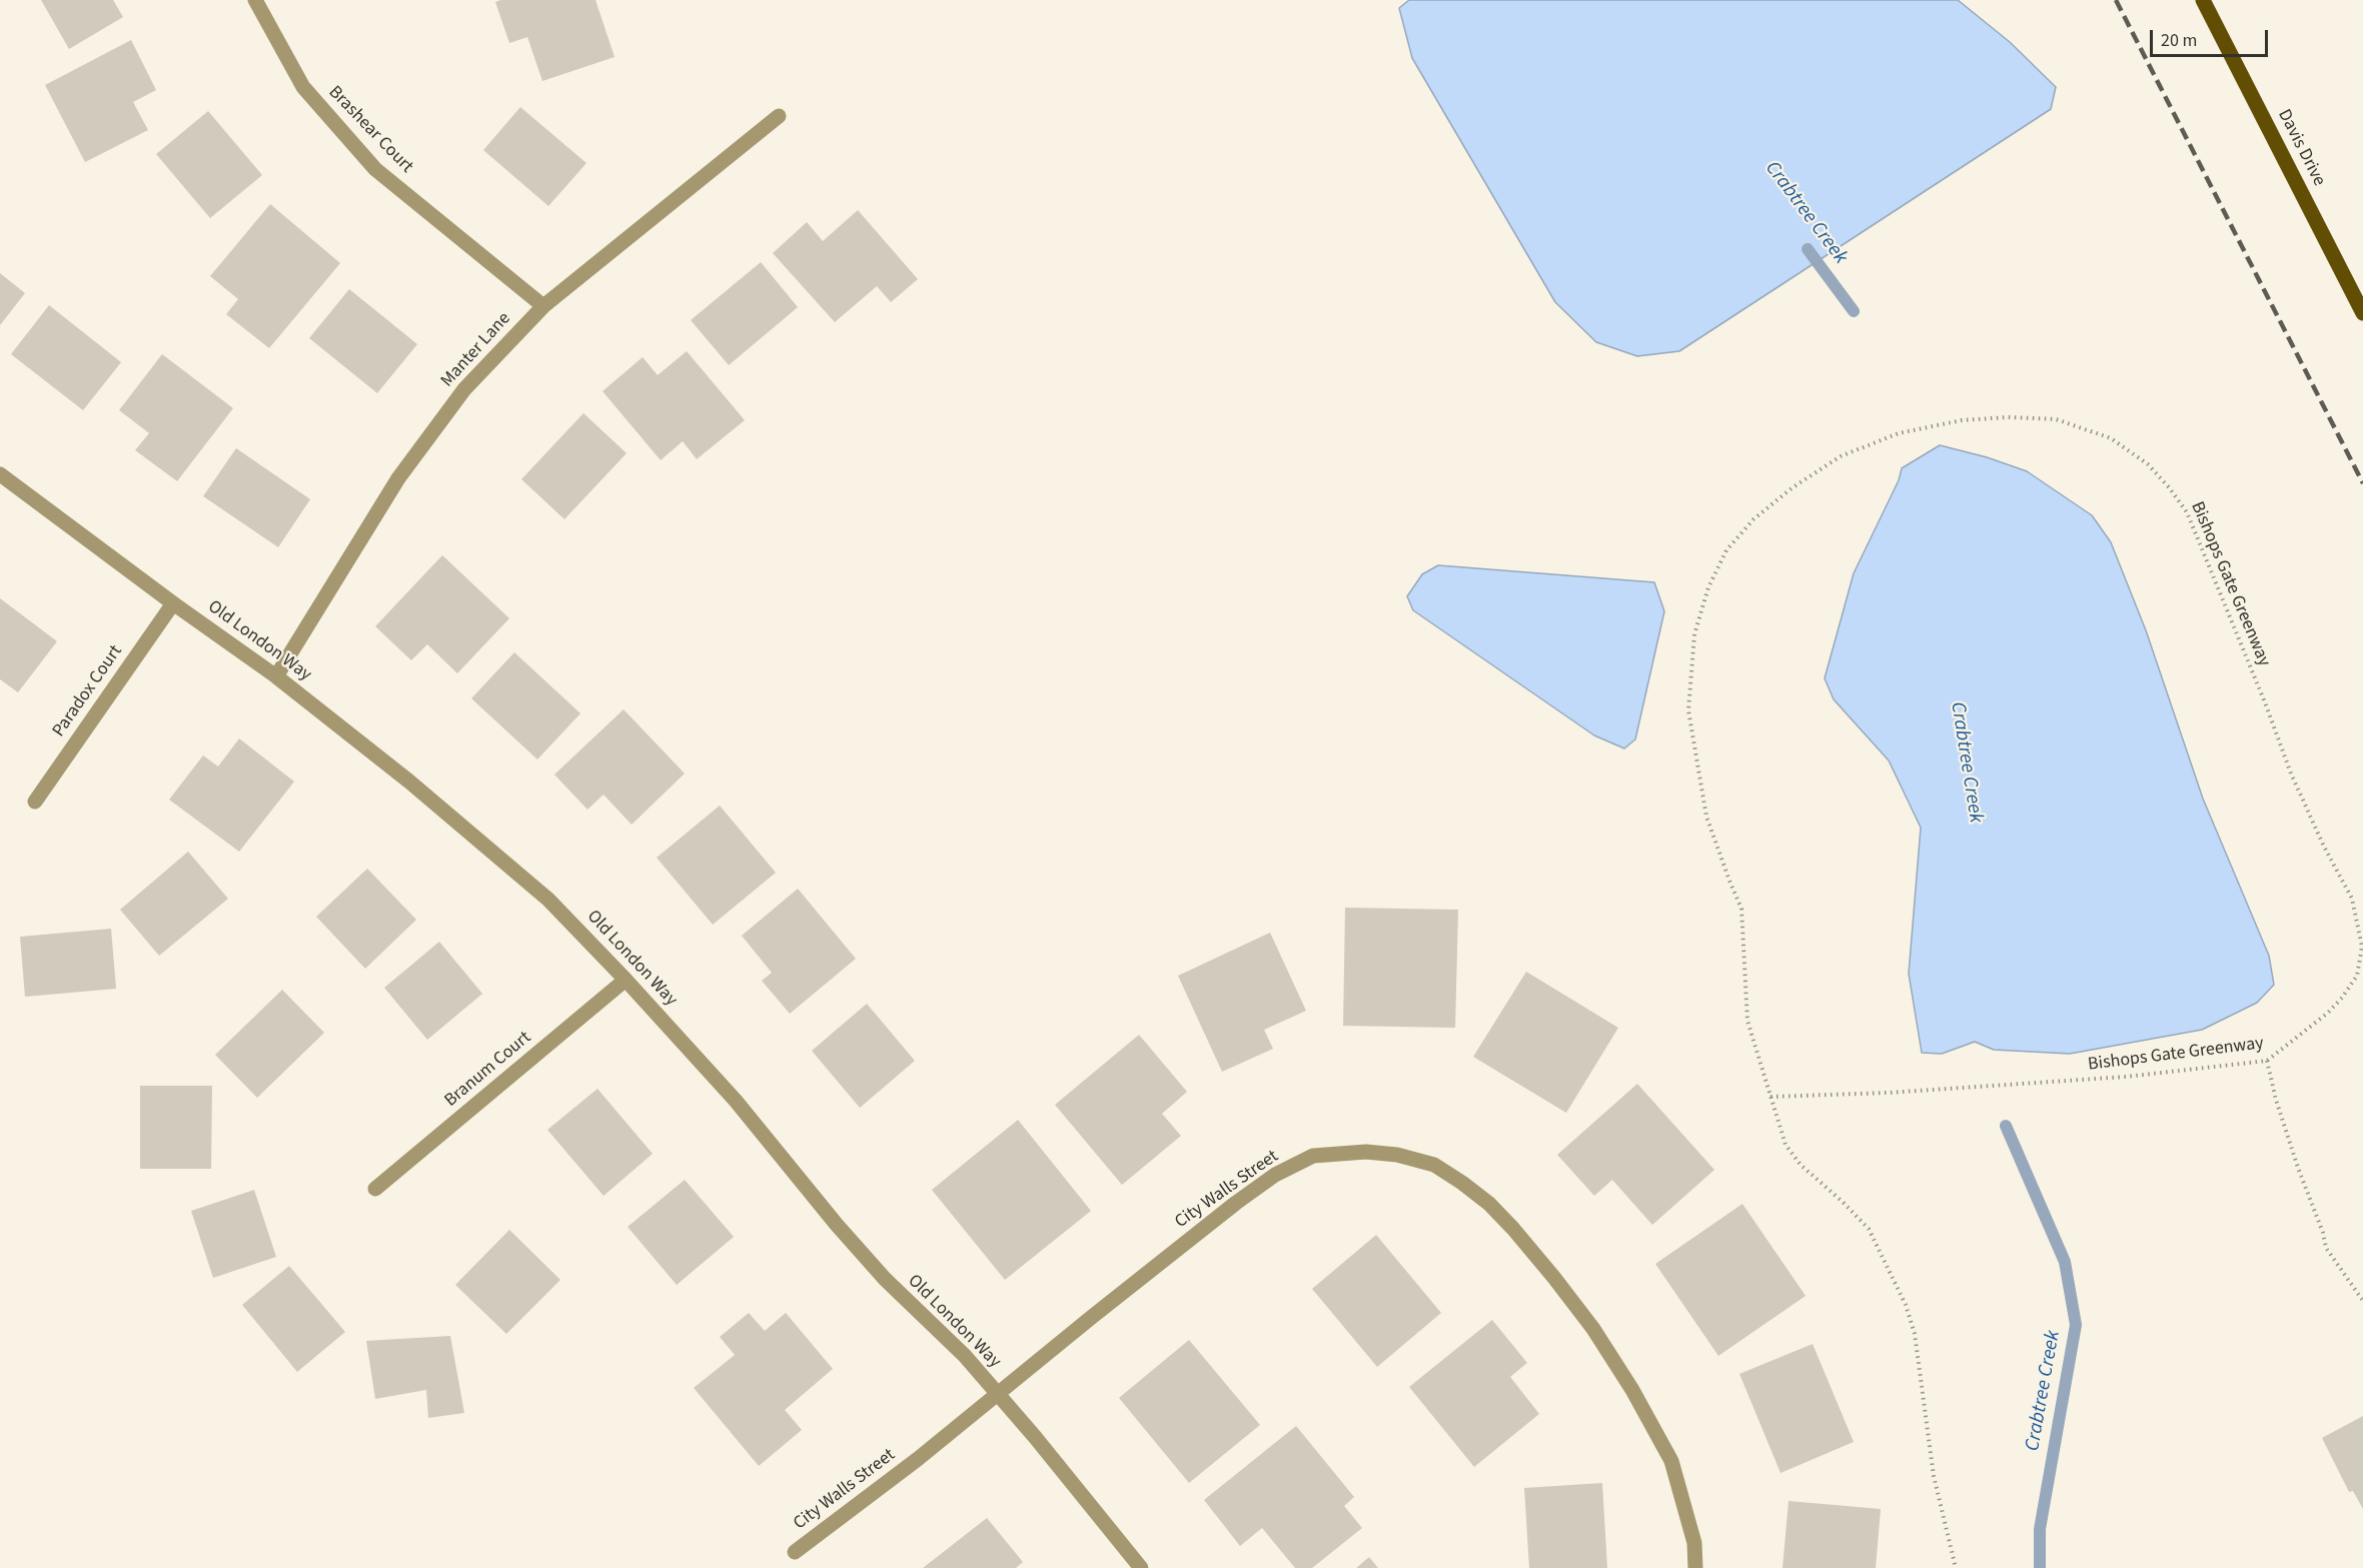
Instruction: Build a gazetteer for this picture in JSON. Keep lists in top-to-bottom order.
{
  "streets": {
    "main road": ["Davis Drive"],
    "street": [
      "Brashear Court",
      "Manter Lane",
      "Old London Way",
      "Paradox Court",
      "Branum Court",
      "City Walls Street"
    ],
    "path": ["Bishops Gate Greenway"]
  },
  "crossings": [
    ["Brashear Court", "Manter Lane"],
    ["Manter Lane", "Old London Way"],
    ["Old London Way", "Paradox Court"],
    ["Old London Way", "Branum Court"],
    ["Old London Way", "City Walls Street"]
  ],
  "water": ["Crabtree Creek"],
  "scale_bar": "20 m"
}
